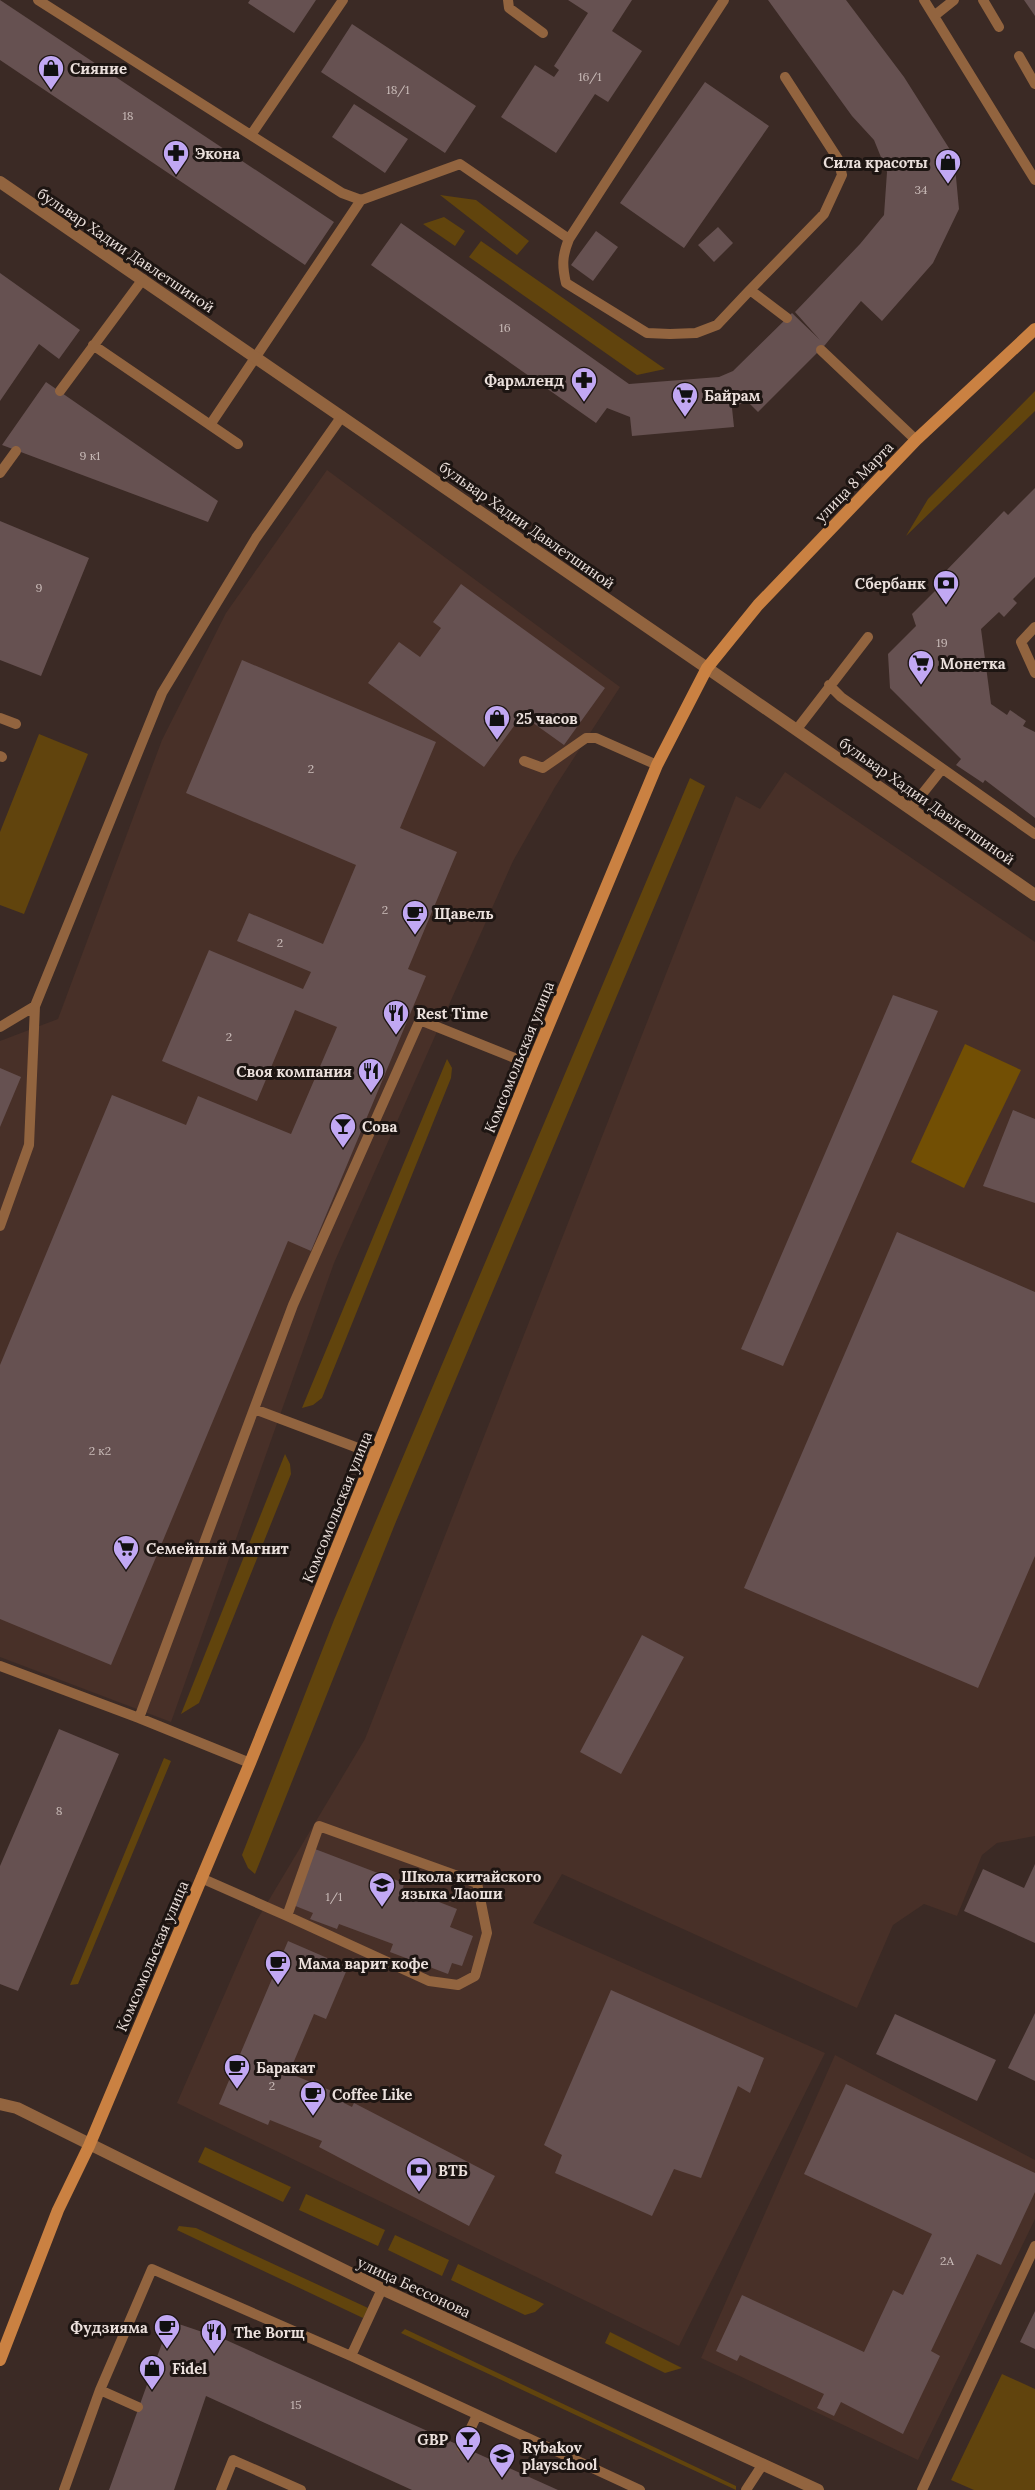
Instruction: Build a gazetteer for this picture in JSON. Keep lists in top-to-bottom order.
{
  "streets": {
    "main road": ["улица 8 Марта", "Комсомольская улица"],
    "street": ["бульвар Хадии Давлетшиной", "улица Бессонова"]
  },
  "crossings": [
    ["бульвар Хадии Давлетшиной", "улица 8 Марта"],
    ["бульвар Хадии Давлетшиной", "Комсомольская улица"],
    ["улица 8 Марта", "Комсомольская улица"],
    ["Комсомольская улица", "улица Бессонова"]
  ],
  "places": {
    "shop": [
      "Сияние",
      "Сила красоты",
      "25 часов",
      "Fidel"
    ],
    "pharmacy": ["Экона", "Фармленд"],
    "supermarket": ["Байрам", "Монетка", "Семейный Магнит"],
    "bank": ["Сбербанк", "ВТБ"],
    "cafe": [
      "Щавель",
      "Мама варит кофе",
      "Баракат",
      "Coffee Like",
      "Фудзияма"
    ],
    "restaurant": ["Rest Time", "Своя компания", "The Borщ"],
    "bar": ["Сова", "GBP"],
    "school or university": ["Школа китайского языка Лаоши", "Rybakov playschool"]
  },
  "house_numbers": [
    "16/1",
    "18/1",
    "18",
    "34",
    "16",
    "9 к1",
    "9",
    "19",
    "2",
    "2",
    "2",
    "2",
    "2 к2",
    "8",
    "1/1",
    "2",
    "2А",
    "15"
  ]
}
